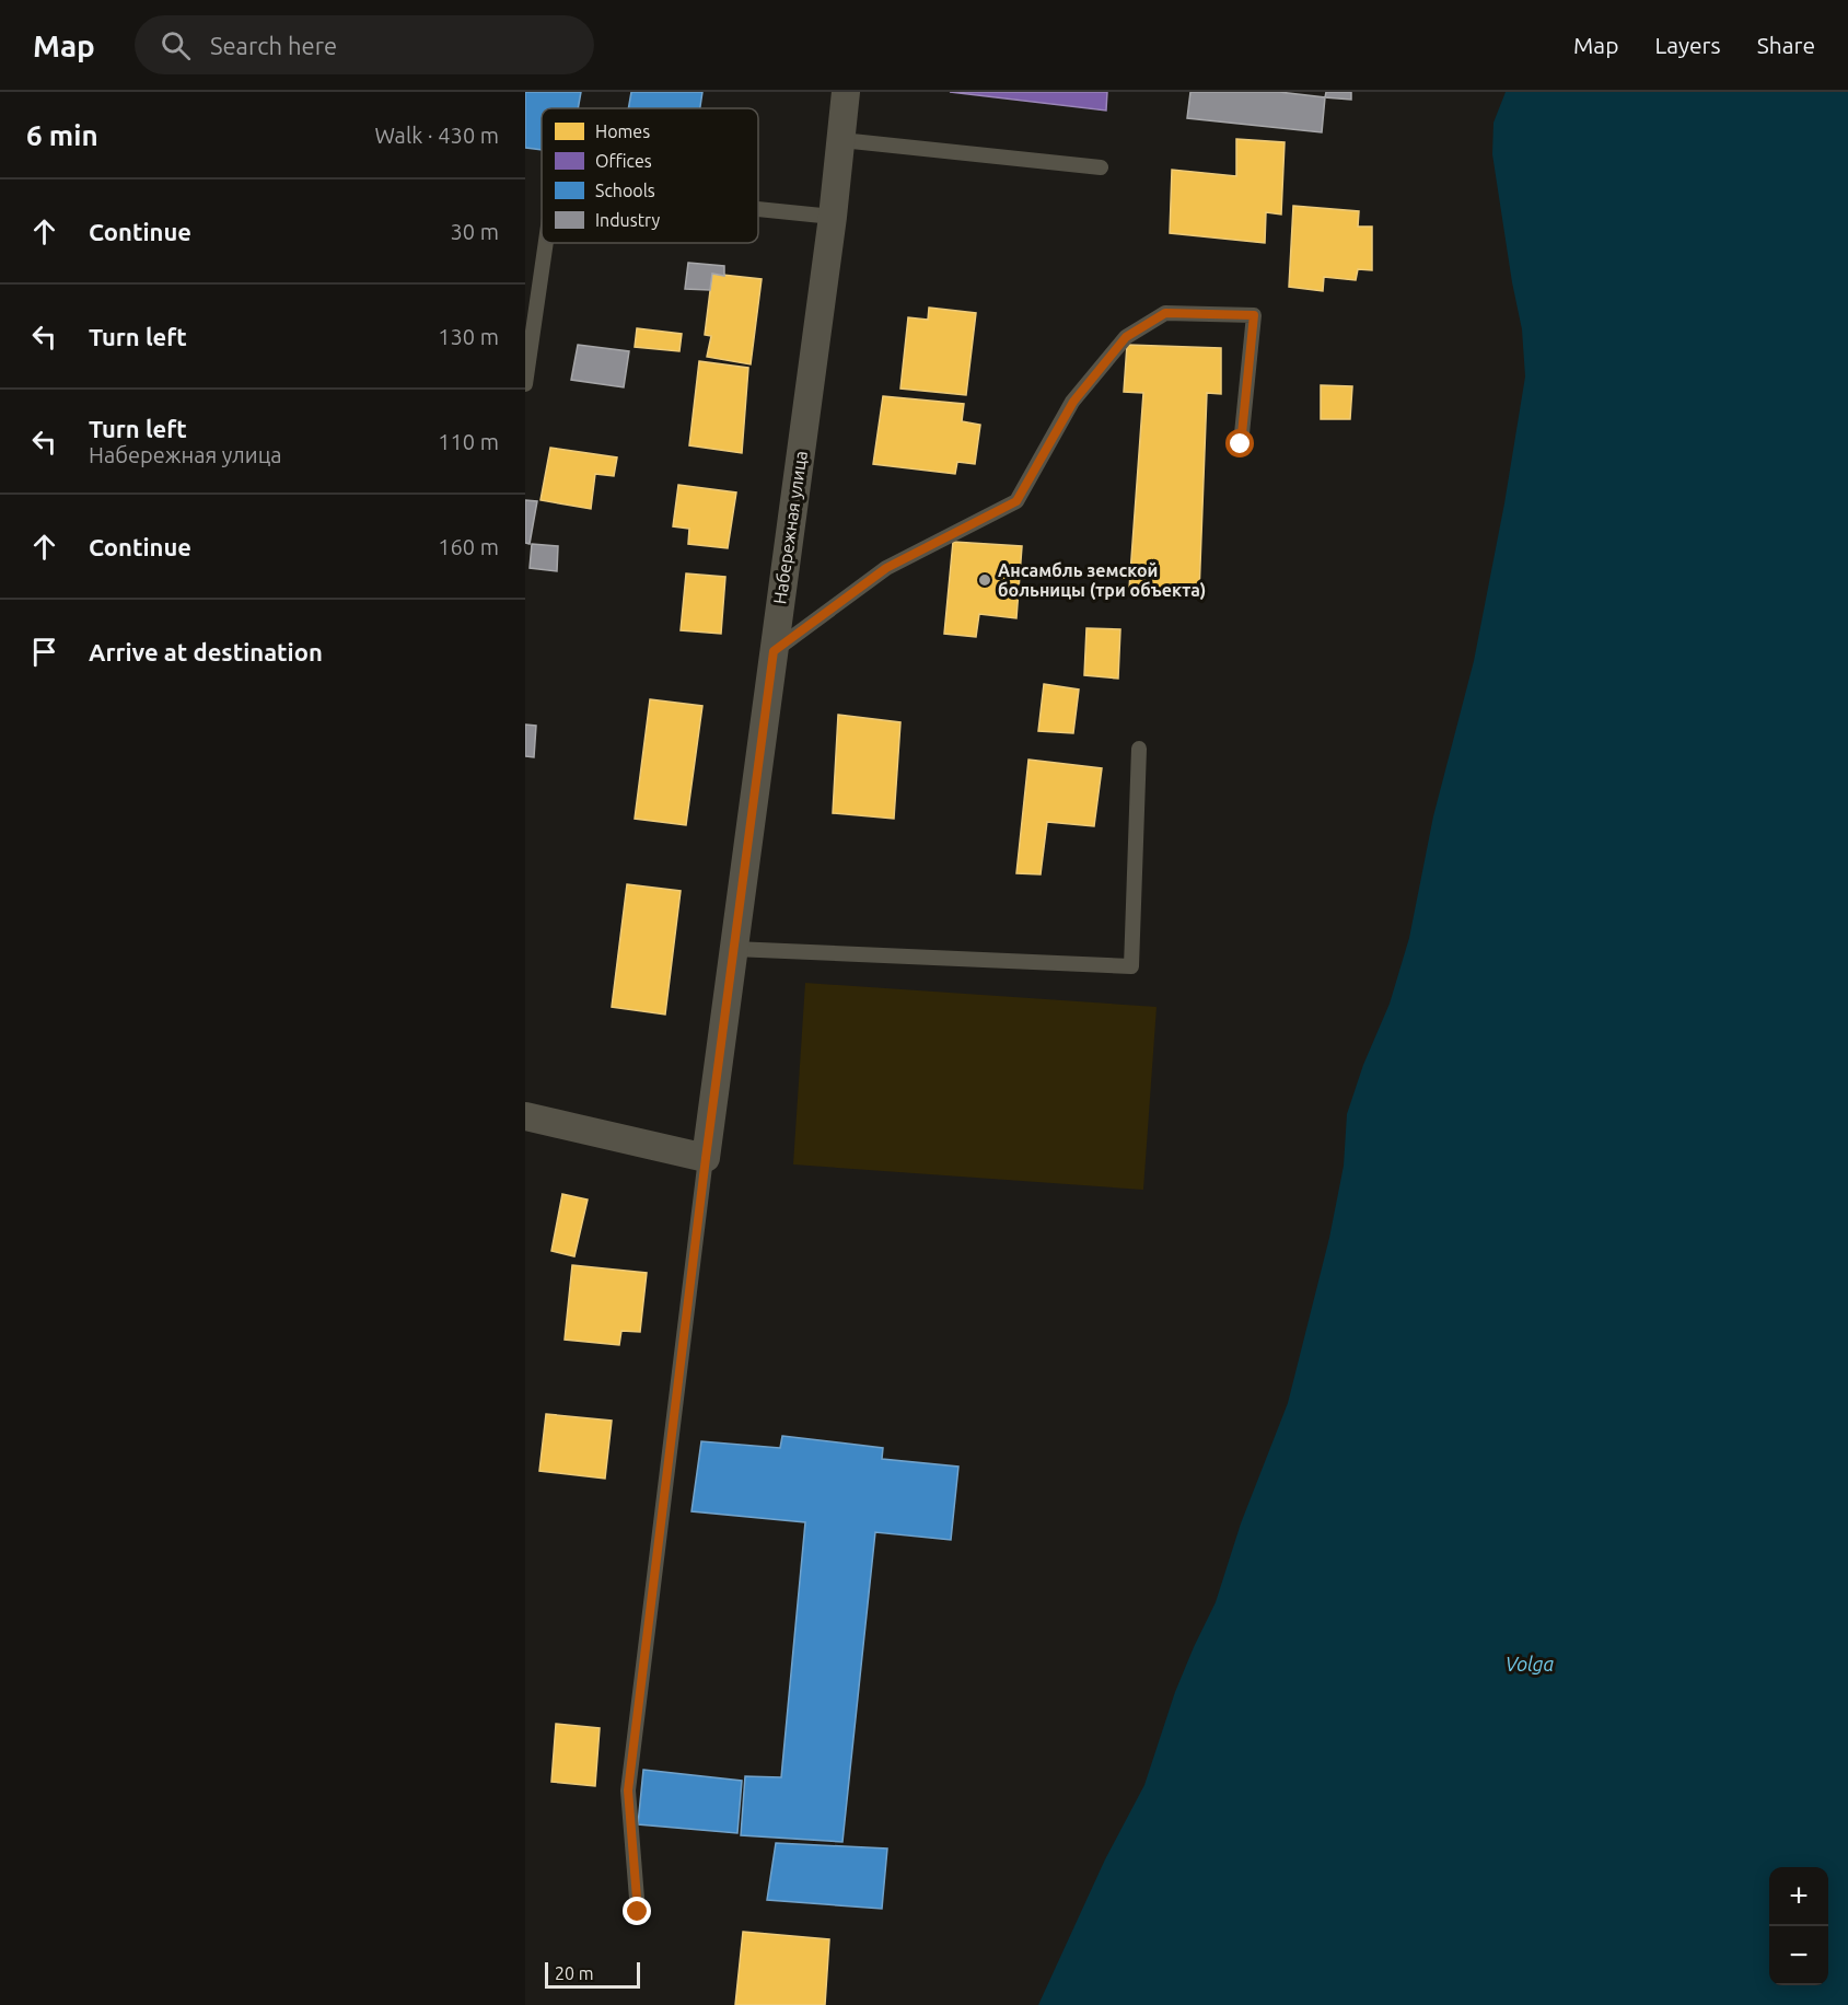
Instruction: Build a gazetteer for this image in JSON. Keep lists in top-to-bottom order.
{
  "streets": {
    "street": ["Набережная улица"]
  },
  "water": ["Volga"],
  "places": ["Ансамбль земской больницы (три объекта)"],
  "legend": [
    "Homes",
    "Offices",
    "Schools",
    "Industry"
  ],
  "scale_bar": "20 m",
  "page": {
    "header": "Map",
    "search": "Search here",
    "nav": ["Map", "Layers", "Share"],
    "heading": ["6 min", "Walk · 430 m"],
    "list": [
      ["Continue", "30 m"],
      ["Turn left", "130 m"],
      ["Turn left", "Набережная улица", "110 m"],
      ["Continue", "160 m"],
      "Arrive at destination"
    ],
    "map_buttons": ["+", "−"],
    "scale": "20 m"
  }
}
